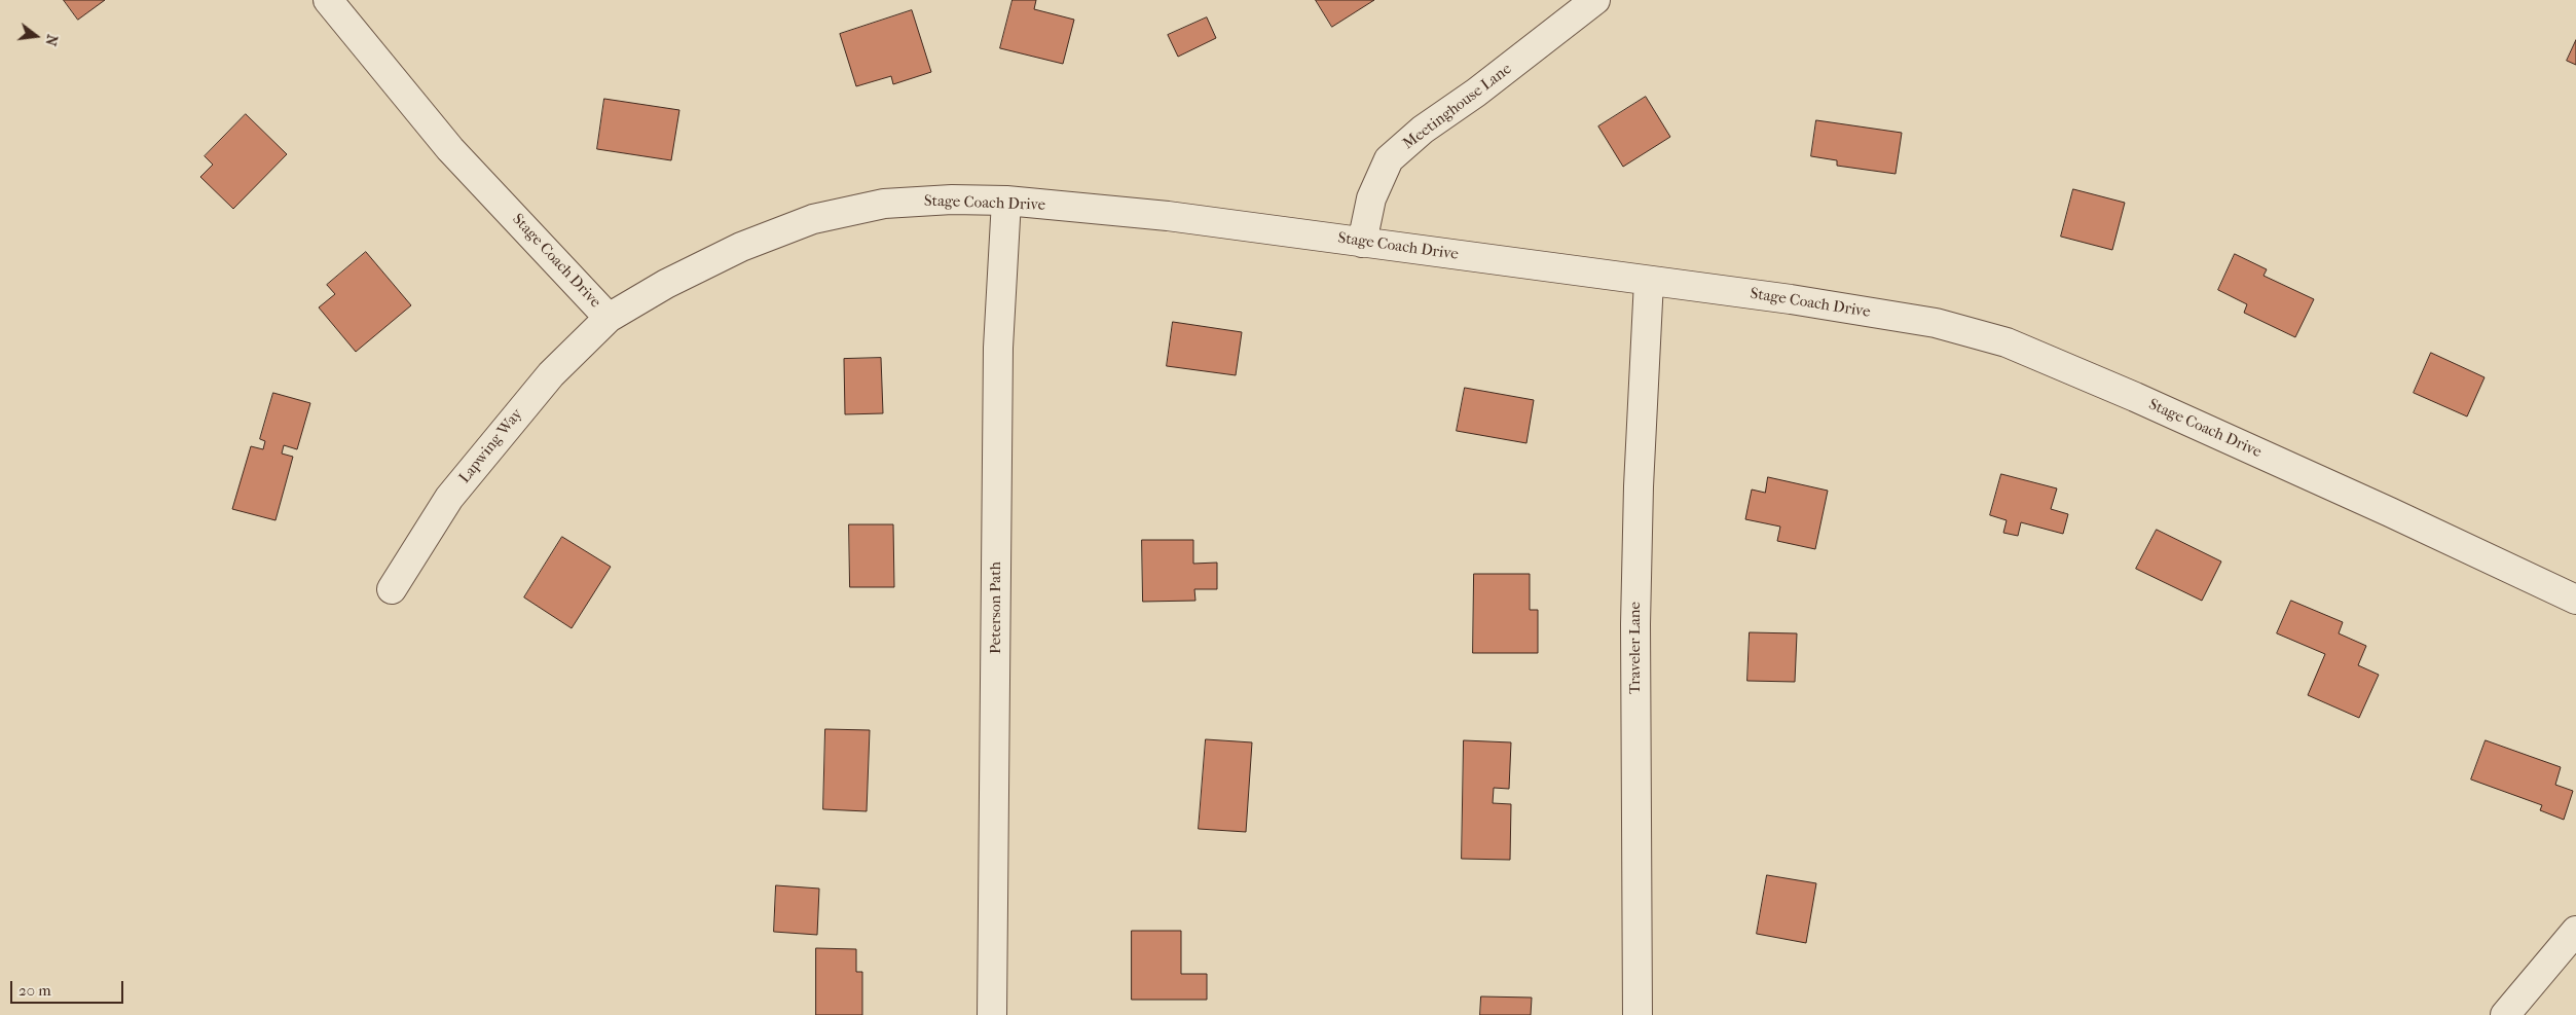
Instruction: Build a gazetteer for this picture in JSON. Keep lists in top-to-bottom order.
{
  "streets": {
    "street": [
      "Meetinghouse Lane",
      "Stage Coach Drive",
      "Lapwing Way",
      "Peterson Path",
      "Traveler Lane"
    ]
  },
  "crossings": [
    ["Meetinghouse Lane", "Stage Coach Drive"],
    ["Stage Coach Drive", "Lapwing Way"],
    ["Stage Coach Drive", "Peterson Path"],
    ["Stage Coach Drive", "Traveler Lane"]
  ],
  "scale_bar": "20 m",
  "north": "right"
}
